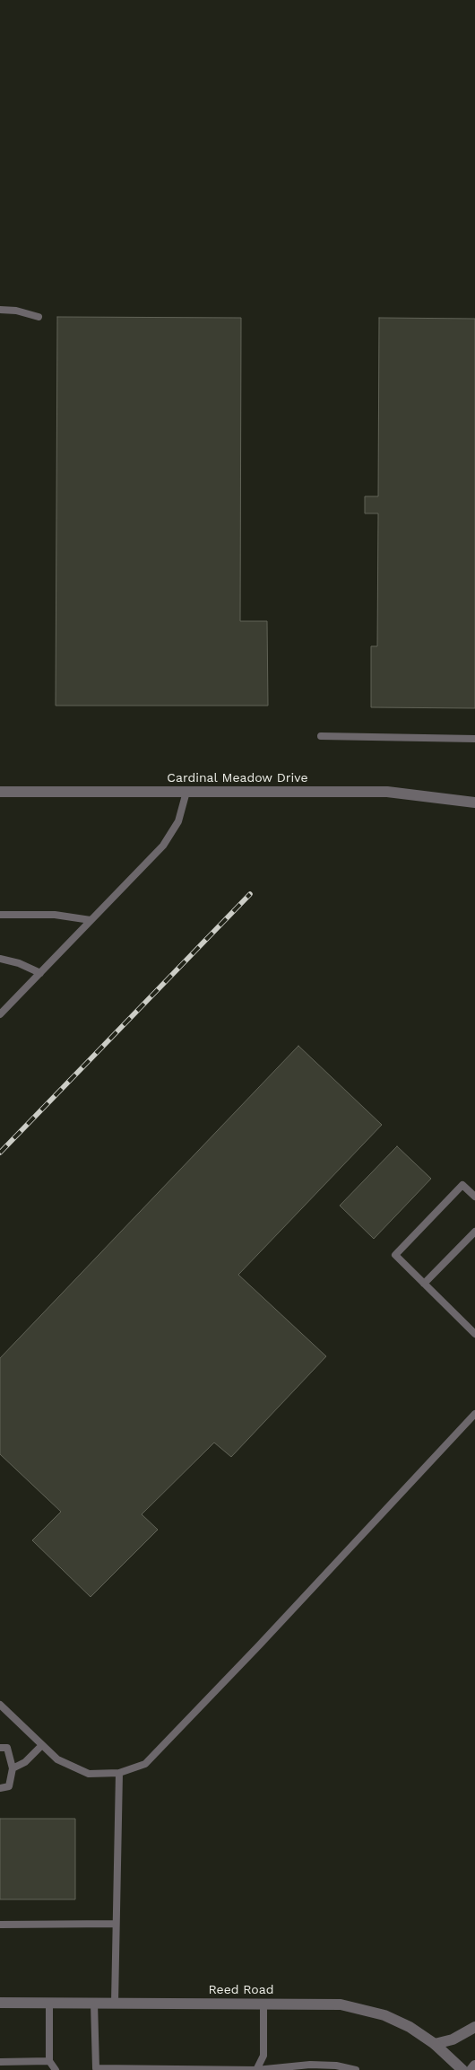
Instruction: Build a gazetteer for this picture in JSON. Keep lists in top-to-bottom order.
{
  "streets": {
    "street": ["Cardinal Meadow Drive", "Reed Road"]
  }
}
